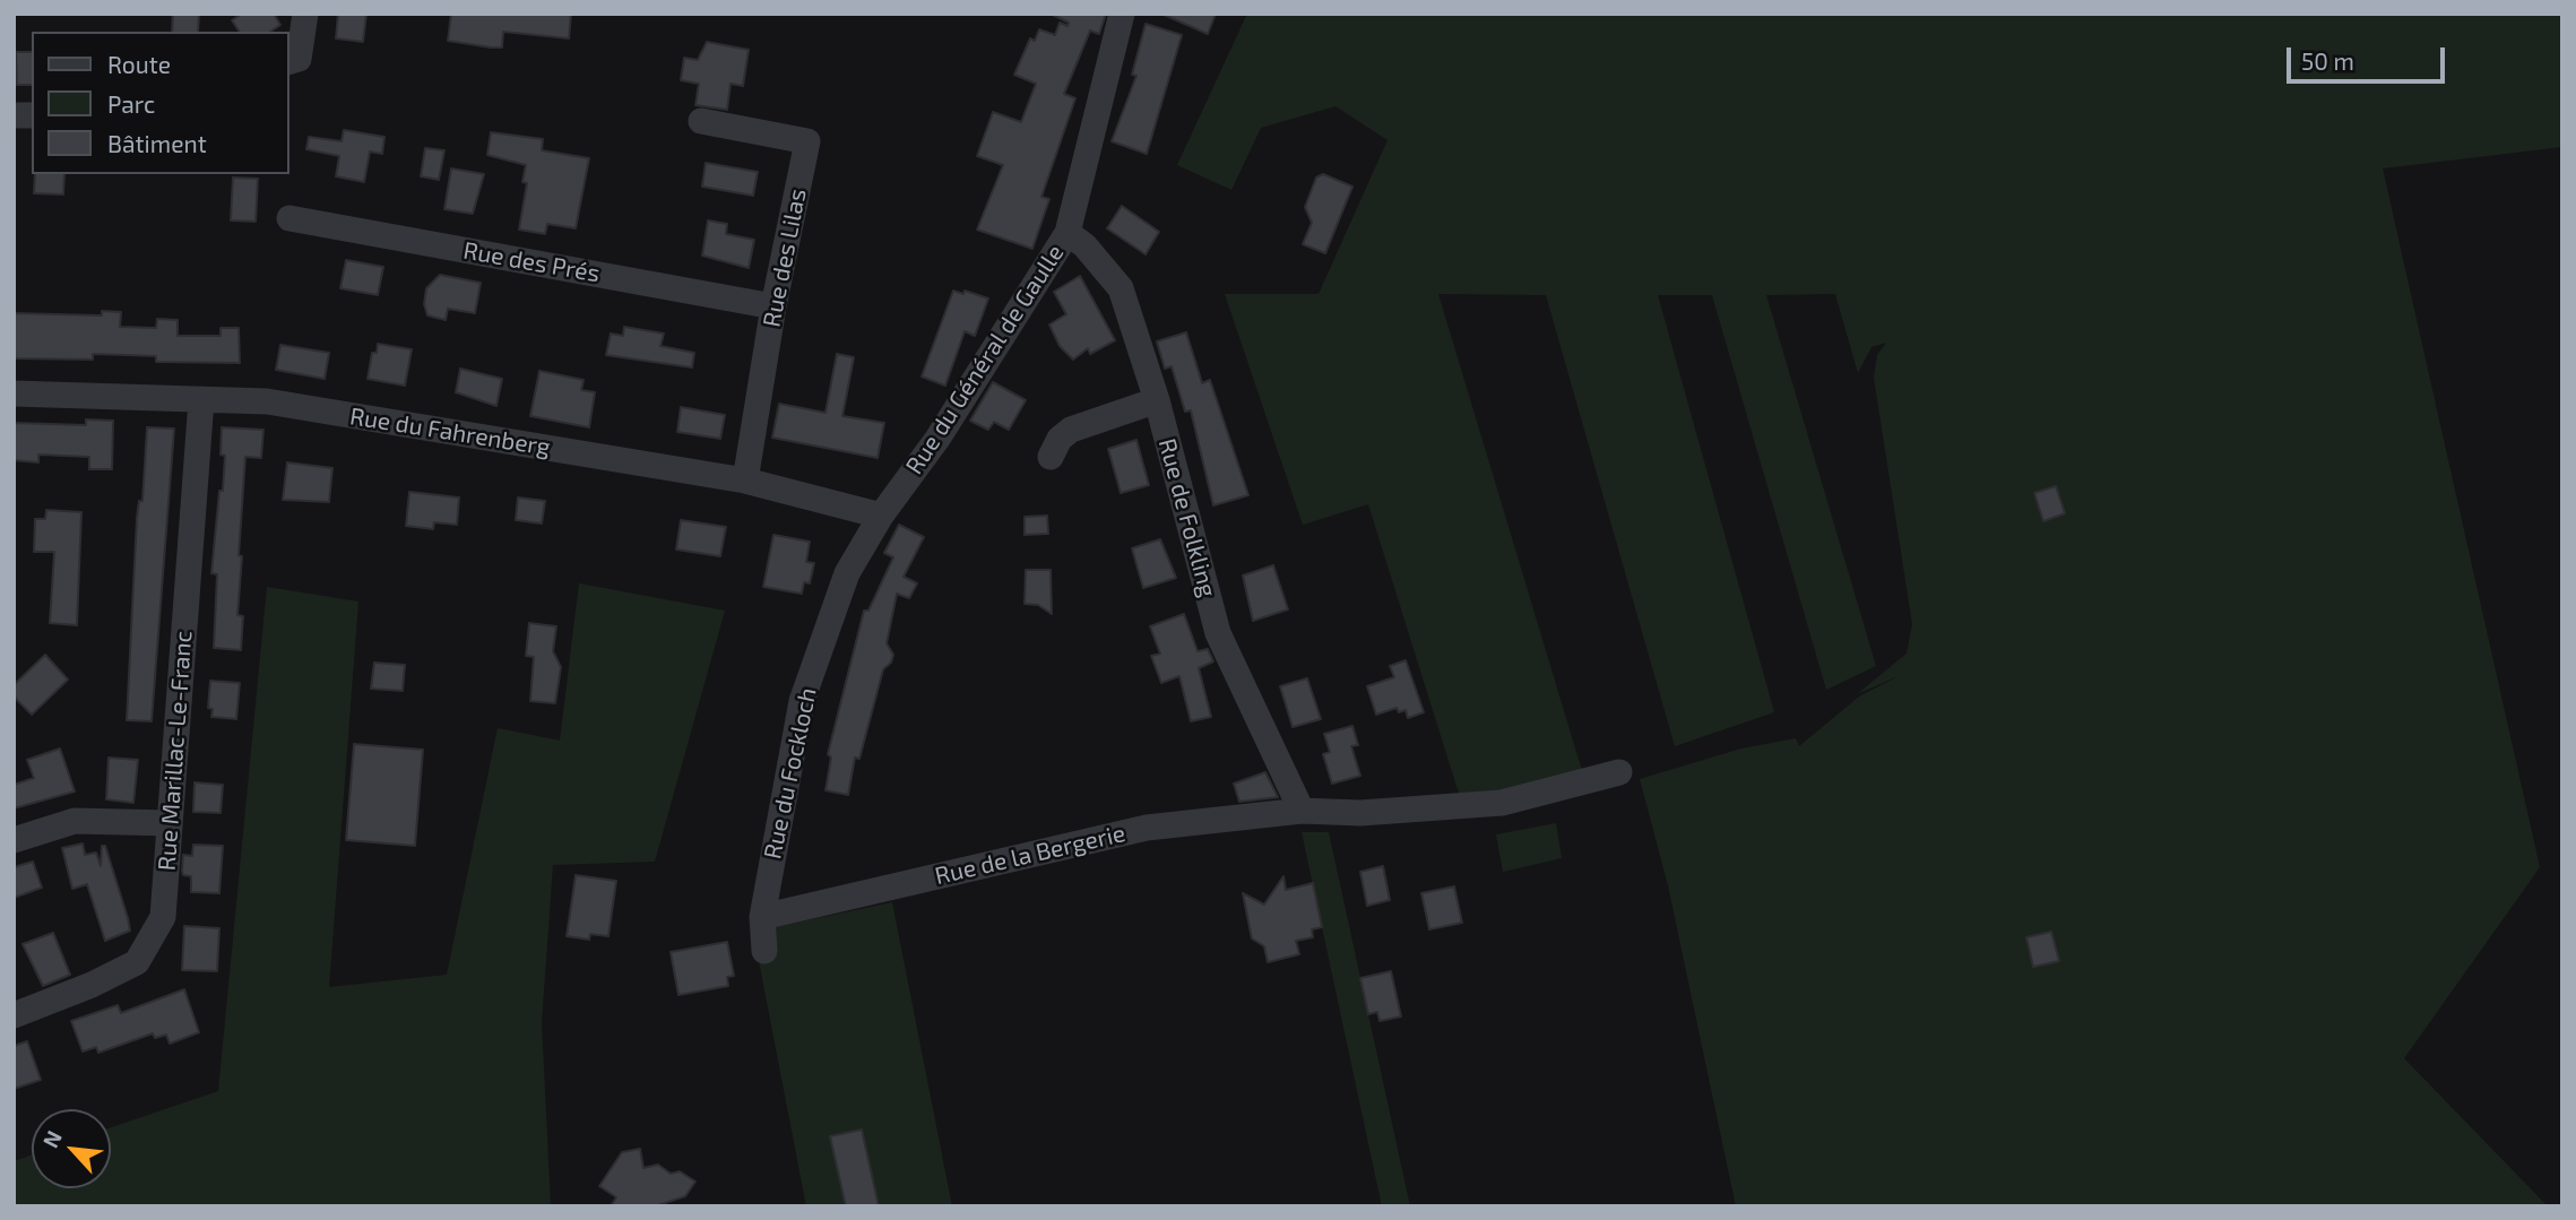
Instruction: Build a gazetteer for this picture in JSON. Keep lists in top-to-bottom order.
{
  "streets": {
    "street": [
      "Rue des Lilas",
      "Rue des Prés",
      "Rue du Général de Gaulle",
      "Rue du Fahrenberg",
      "Rue de Folkling",
      "Rue Marillac-Le-Franc",
      "Rue du Fockloch",
      "Rue de la Bergerie"
    ]
  },
  "crossings": [
    ["Rue des Lilas", "Rue des Prés"],
    ["Rue des Lilas", "Rue du Fahrenberg"],
    ["Rue du Général de Gaulle", "Rue du Fahrenberg"],
    ["Rue du Général de Gaulle", "Rue de Folkling"],
    ["Rue du Général de Gaulle", "Rue du Fockloch"],
    ["Rue du Fahrenberg", "Rue Marillac-Le-Franc"],
    ["Rue du Fahrenberg", "Rue du Fockloch"],
    ["Rue de Folkling", "Rue de la Bergerie"],
    ["Rue du Fockloch", "Rue de la Bergerie"]
  ],
  "legend": ["Route", "Parc", "Bâtiment"],
  "scale_bar": "50 m",
  "north": "top left"
}
